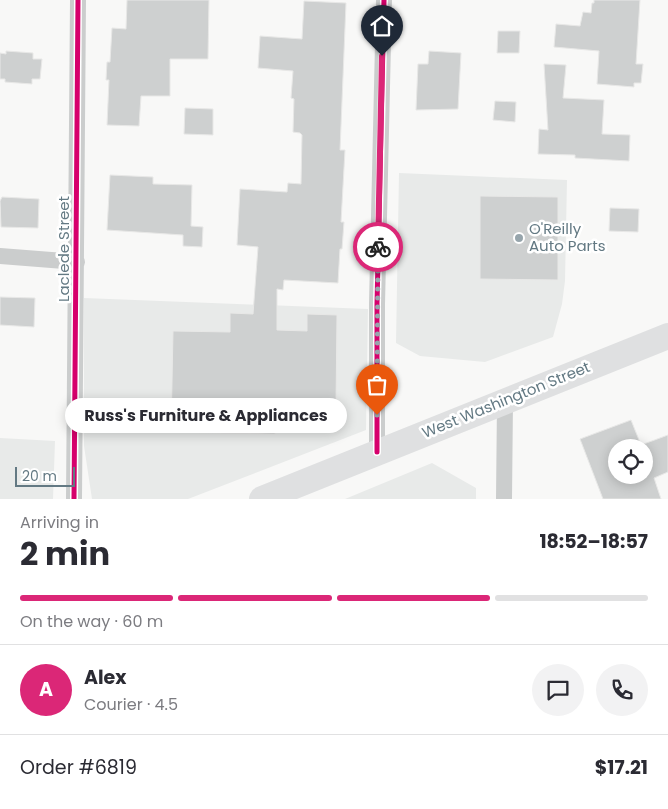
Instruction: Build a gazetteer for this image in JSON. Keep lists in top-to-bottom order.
{
  "streets": {
    "main road": ["West Washington Street"],
    "street": ["Laclede Street"]
  },
  "places": ["O'Reilly Auto Parts", "Russ's Furniture & Appliances"],
  "scale_bar": "20 m",
  "page": {
    "bubble": "Russ's Furniture & Appliances",
    "scale": "20 m",
    "heading": ["2 min", "Arriving in", "18:52–18:57"],
    "panel": [
      "Alex",
      "Courier · 4.5",
      "Order #6819",
      "$17.21"
    ],
    "bar": "On the way · 60 m",
    "round": "A"
  }
}
